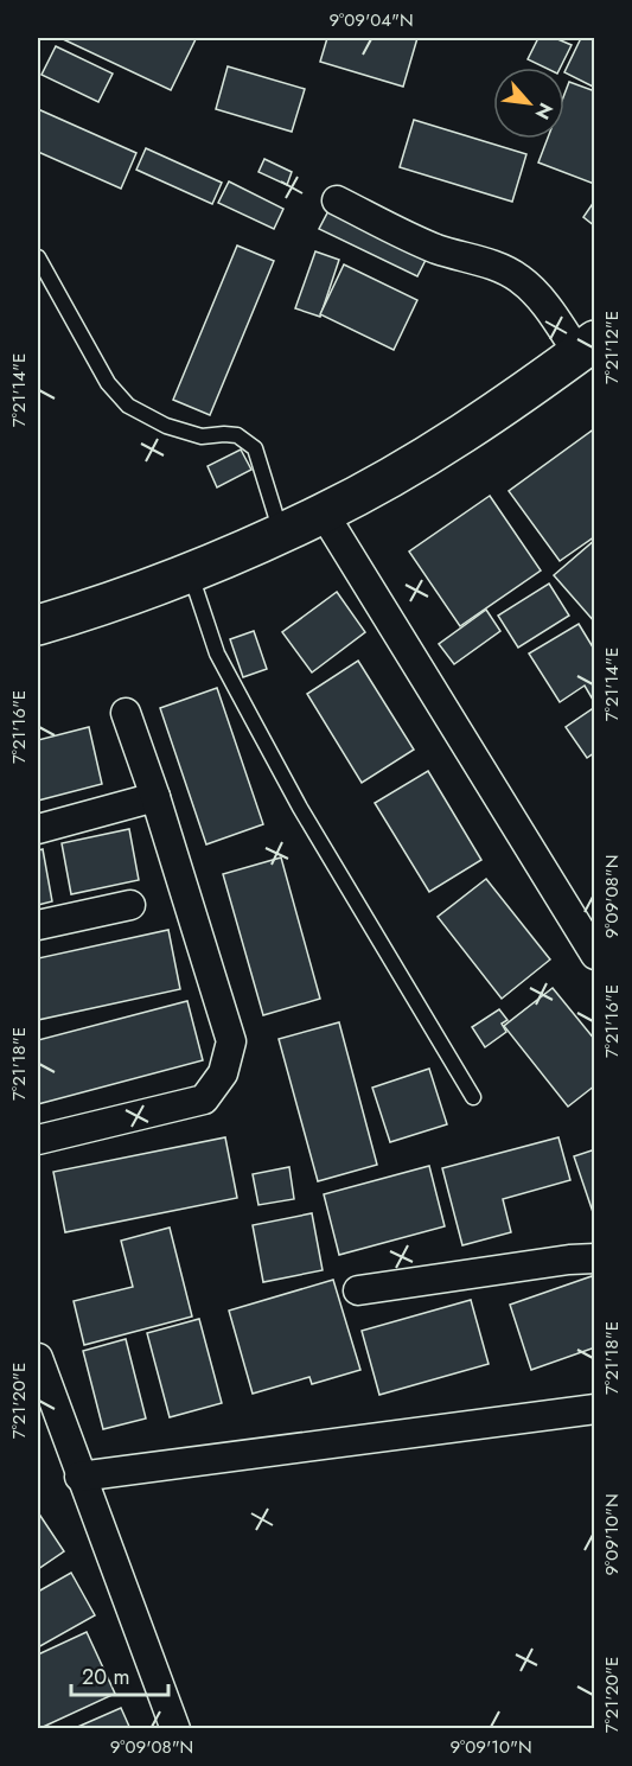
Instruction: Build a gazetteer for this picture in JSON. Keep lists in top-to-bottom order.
{
  "scale_bar": "20 m",
  "north": "bottom right",
  "coordinates": [
    "9°09'04\"N",
    "7°21'12\"E",
    "7°21'14\"E",
    "7°21'16\"E",
    "9°09'08\"N",
    "7°21'18\"E",
    "7°21'20\"E",
    "9°09'10\"N"
  ]
}
